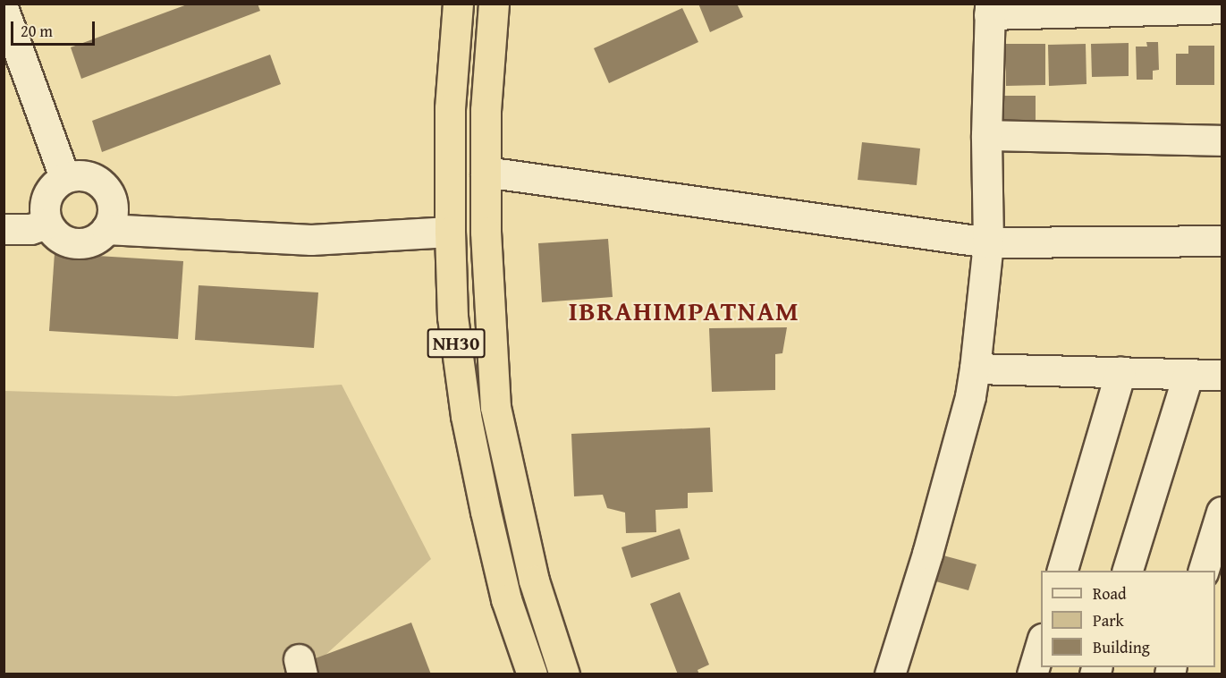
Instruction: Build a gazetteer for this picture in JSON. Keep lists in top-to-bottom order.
{
  "streets": {
    "highway": ["NH30"]
  },
  "districts": ["IBRAHIMPATNAM"],
  "legend": ["Road", "Park", "Building"],
  "scale_bar": "20 m"
}
